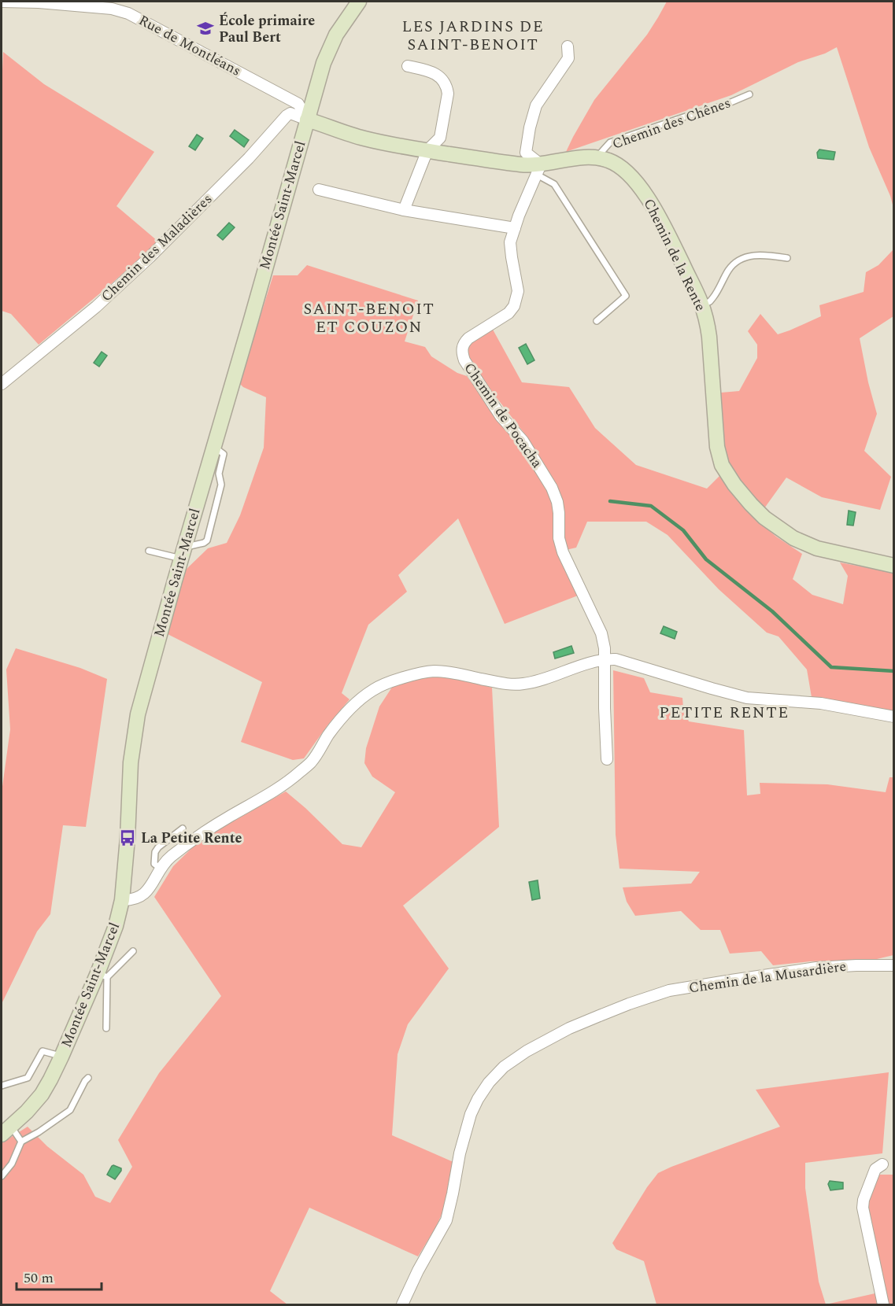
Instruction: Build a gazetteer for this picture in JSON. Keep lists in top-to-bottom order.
{
  "streets": {
    "main road": ["Montée Saint-Marcel", "Chemin de la Rente"],
    "street": [
      "Rue de Montléans",
      "Chemin des Maladières",
      "Chemin de Pocacha",
      "Chemin de la Musardière"
    ],
    "lane": ["Chemin des Chênes"]
  },
  "crossings": [
    ["Rue de Montléans", "Montée Saint-Marcel"],
    ["Rue de Montléans", "Chemin des Maladières"],
    ["Rue de Montléans", "Chemin de la Rente"],
    ["Chemin des Chênes", "Chemin de la Rente"],
    ["Montée Saint-Marcel", "Chemin des Maladières"],
    ["Montée Saint-Marcel", "Chemin de la Rente"],
    ["Chemin des Maladières", "Chemin de la Rente"],
    ["Chemin de la Rente", "Chemin de Pocacha"]
  ],
  "districts": ["LES JARDINS DE SAINT-BENOIT", "SAINT-BENOIT ET COUZON", "PETITE RENTE"],
  "places": {
    "school or university": ["École primaire Paul Bert"],
    "bus stop": ["La Petite Rente"]
  },
  "scale_bar": "50 m"
}
